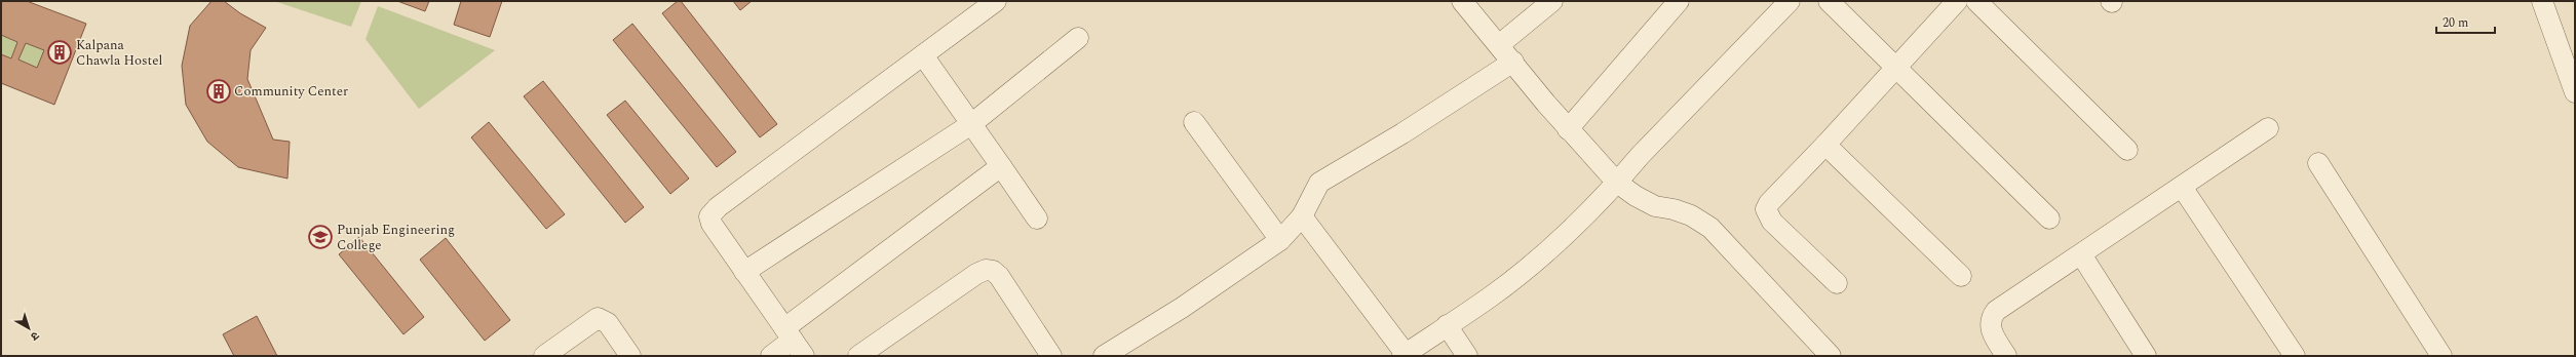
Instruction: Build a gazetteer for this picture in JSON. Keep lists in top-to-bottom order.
{
  "places": {
    "building": ["Kalpana Chawla Hostel", "Community Center"],
    "school or university": ["Punjab Engineering College"]
  },
  "scale_bar": "20 m",
  "north": "bottom right"
}
